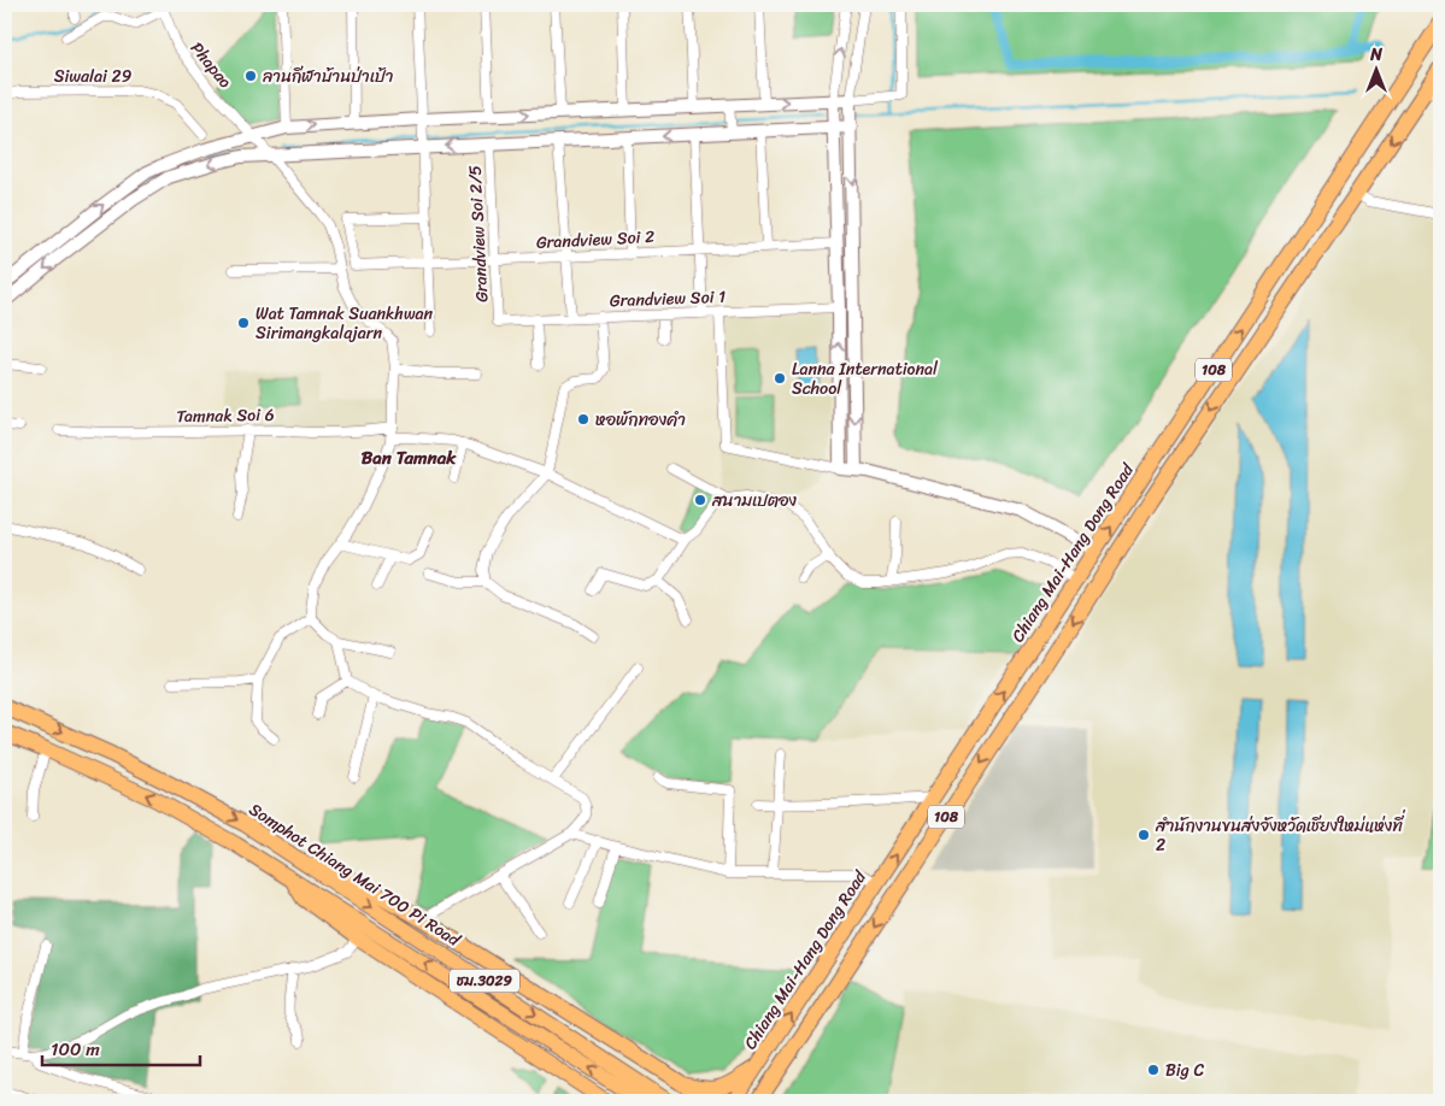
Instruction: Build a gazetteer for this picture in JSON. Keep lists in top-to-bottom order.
{
  "streets": {
    "main road": [
      "108",
      "Chiang Mai-Hang Dong Road",
      "Somphot Chiang Mai 700 Pi Road",
      "ชม.3029"
    ],
    "street": [
      "Phapao",
      "Siwalai 29",
      "Grandview Soi 2/5",
      "Grandview Soi 2",
      "Grandview Soi 1",
      "Tamnak Soi 6"
    ]
  },
  "crossings": [
    ["Phapao", "Tamnak Soi 6"],
    ["Grandview Soi 2/5", "Grandview Soi 2"],
    ["Grandview Soi 2/5", "Grandview Soi 1"]
  ],
  "districts": ["Ban Tamnak"],
  "places": [
    "ลานกีฬาบ้านป่าเป้า",
    "Wat Tamnak Suankhwan Sirimangkalajarn",
    "Lanna International School",
    "หอพักทองคำ",
    "สนามเปตอง",
    "สำนักงานขนส่งจังหวัดเชียงใหม่แห่งที่ 2",
    "Big C"
  ],
  "scale_bar": "100 m",
  "north": "top"
}
